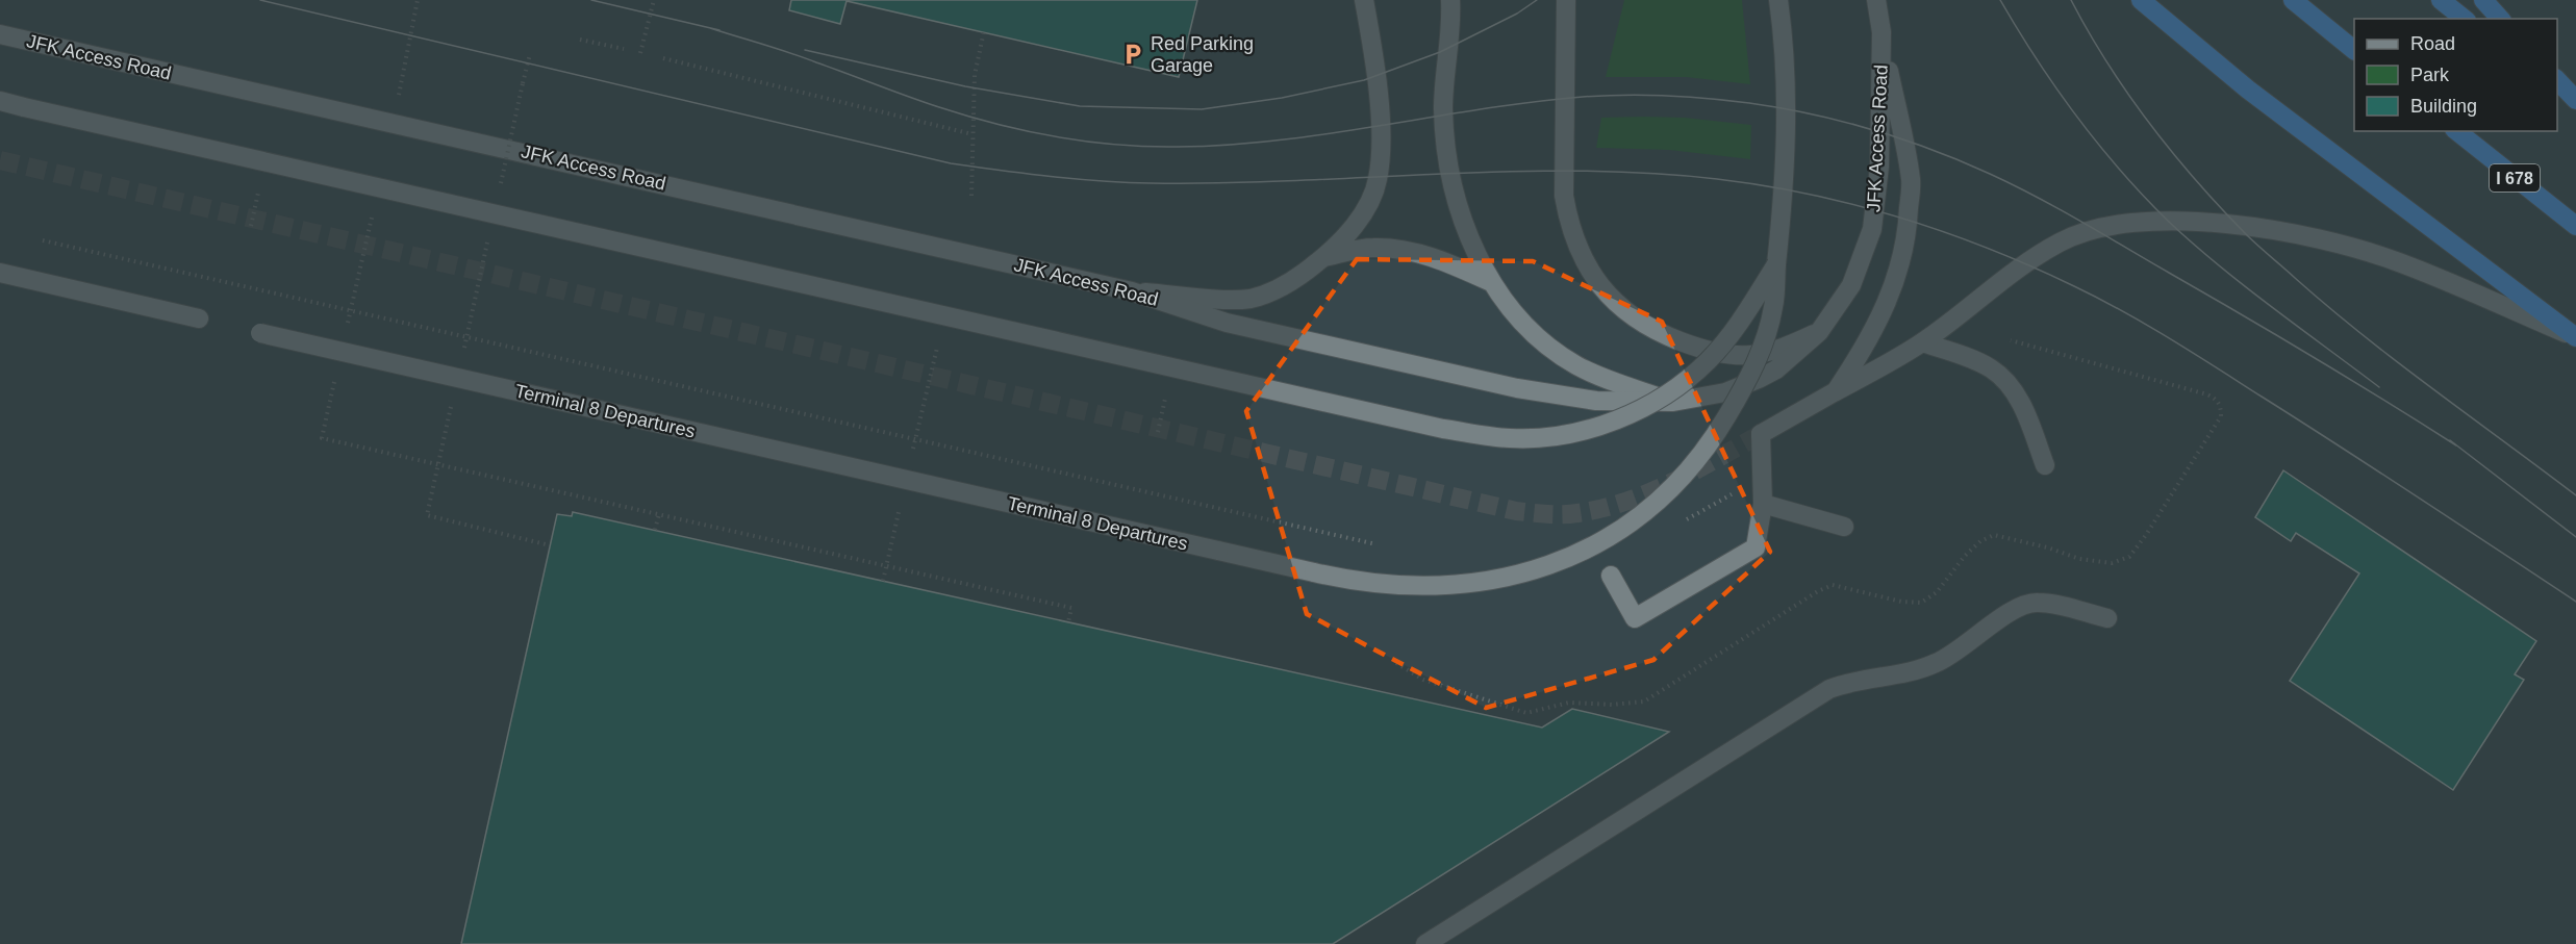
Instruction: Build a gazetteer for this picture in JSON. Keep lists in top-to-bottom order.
{
  "streets": {
    "highway": ["I 678"],
    "street": ["JFK Access Road", "Terminal 8 Departures"]
  },
  "places": {
    "parking": ["Red Parking Garage"]
  },
  "legend": ["Road", "Park", "Building"]
}
